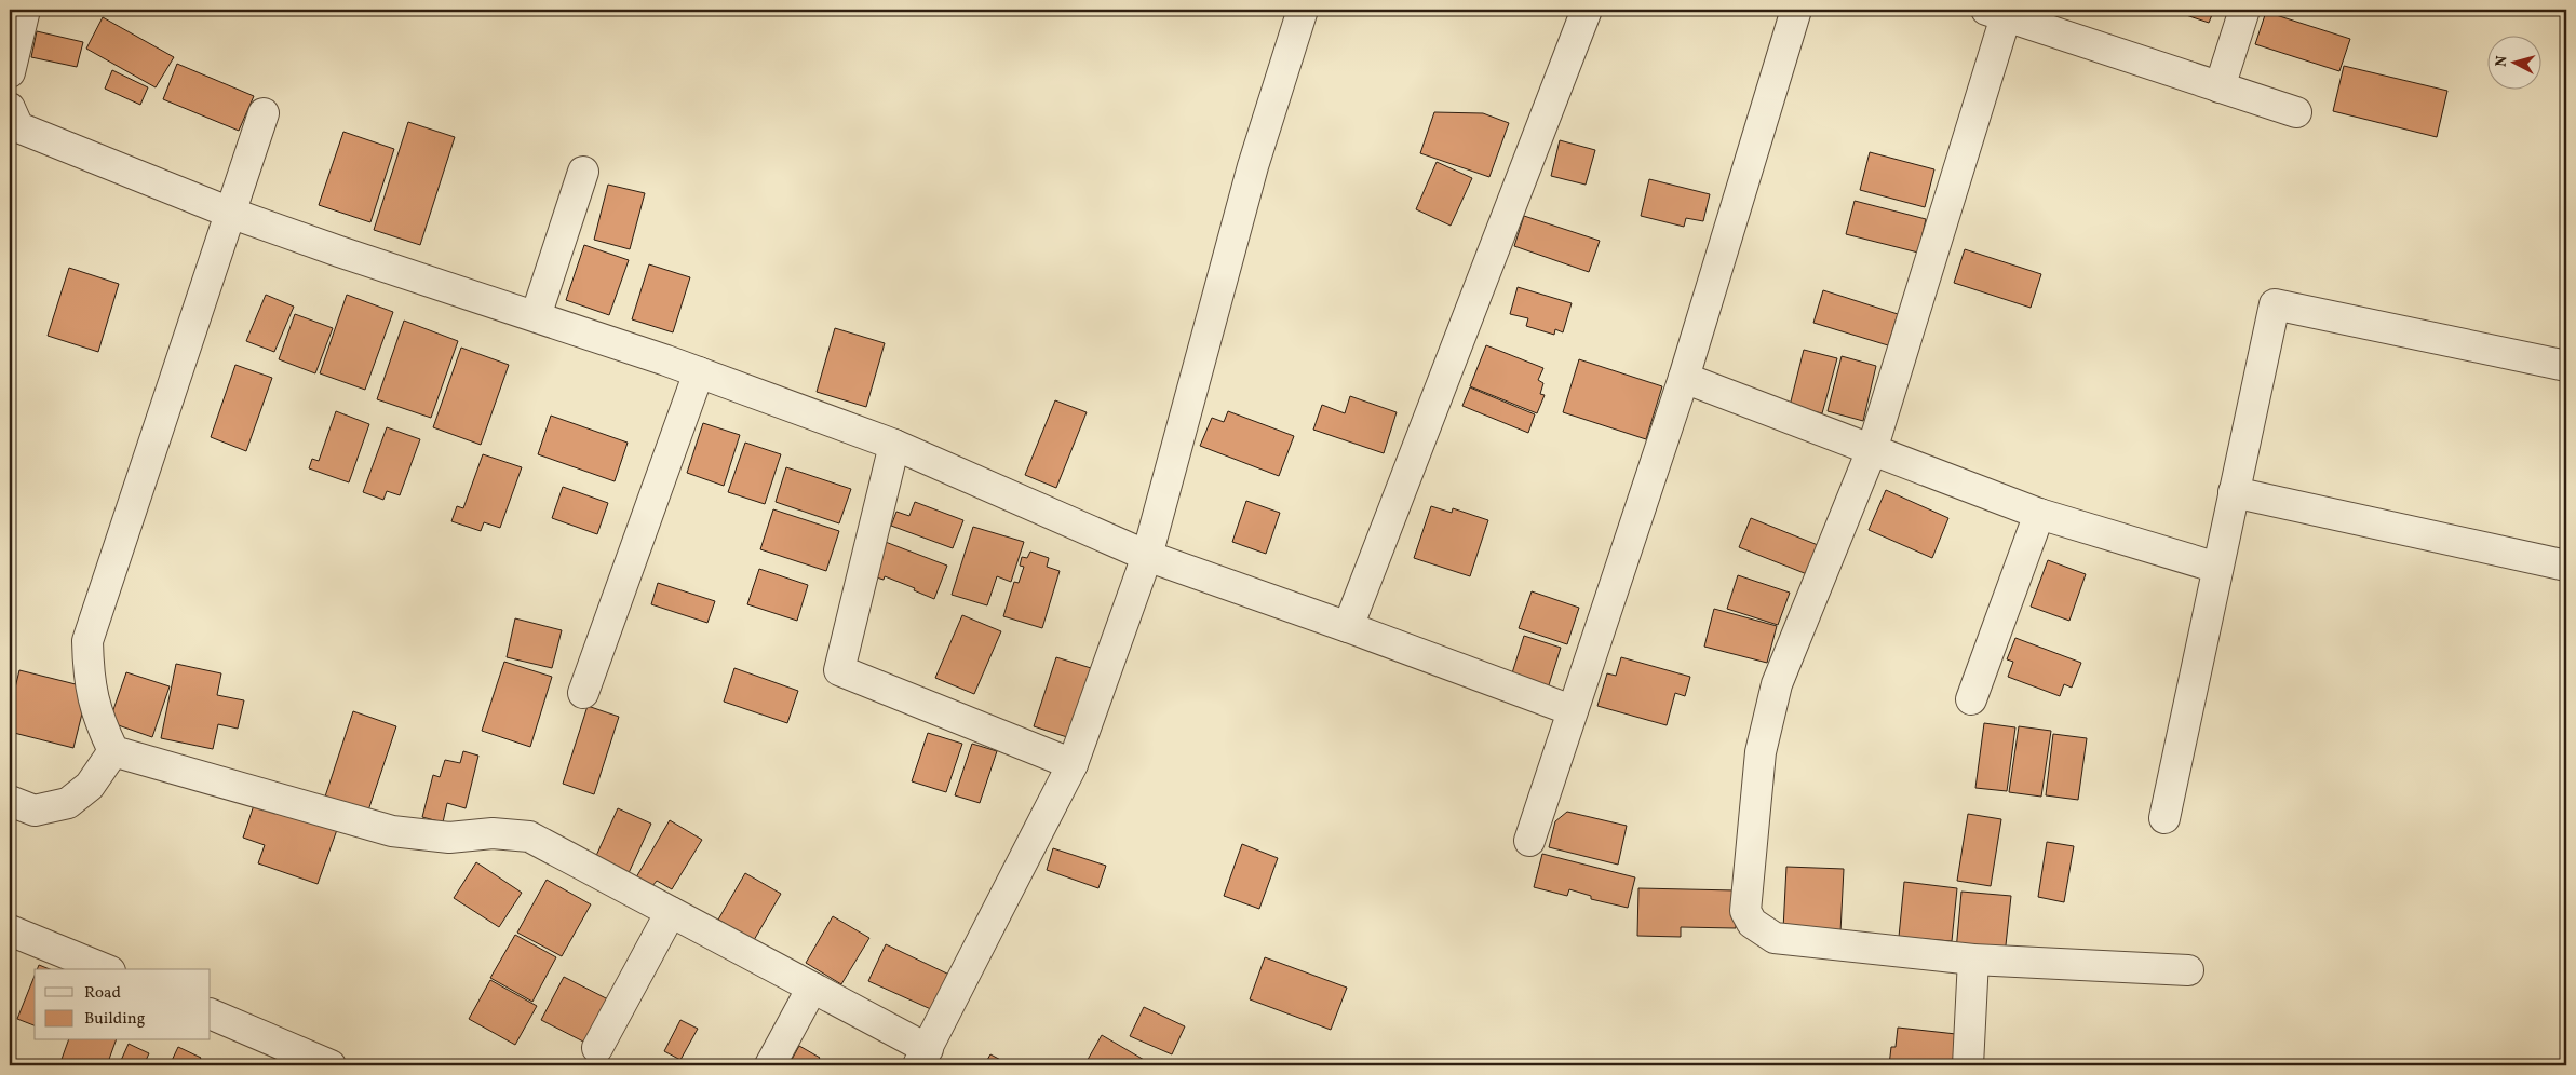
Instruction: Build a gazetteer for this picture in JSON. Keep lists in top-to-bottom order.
{
  "legend": ["Road", "Building"],
  "north": "left"
}
